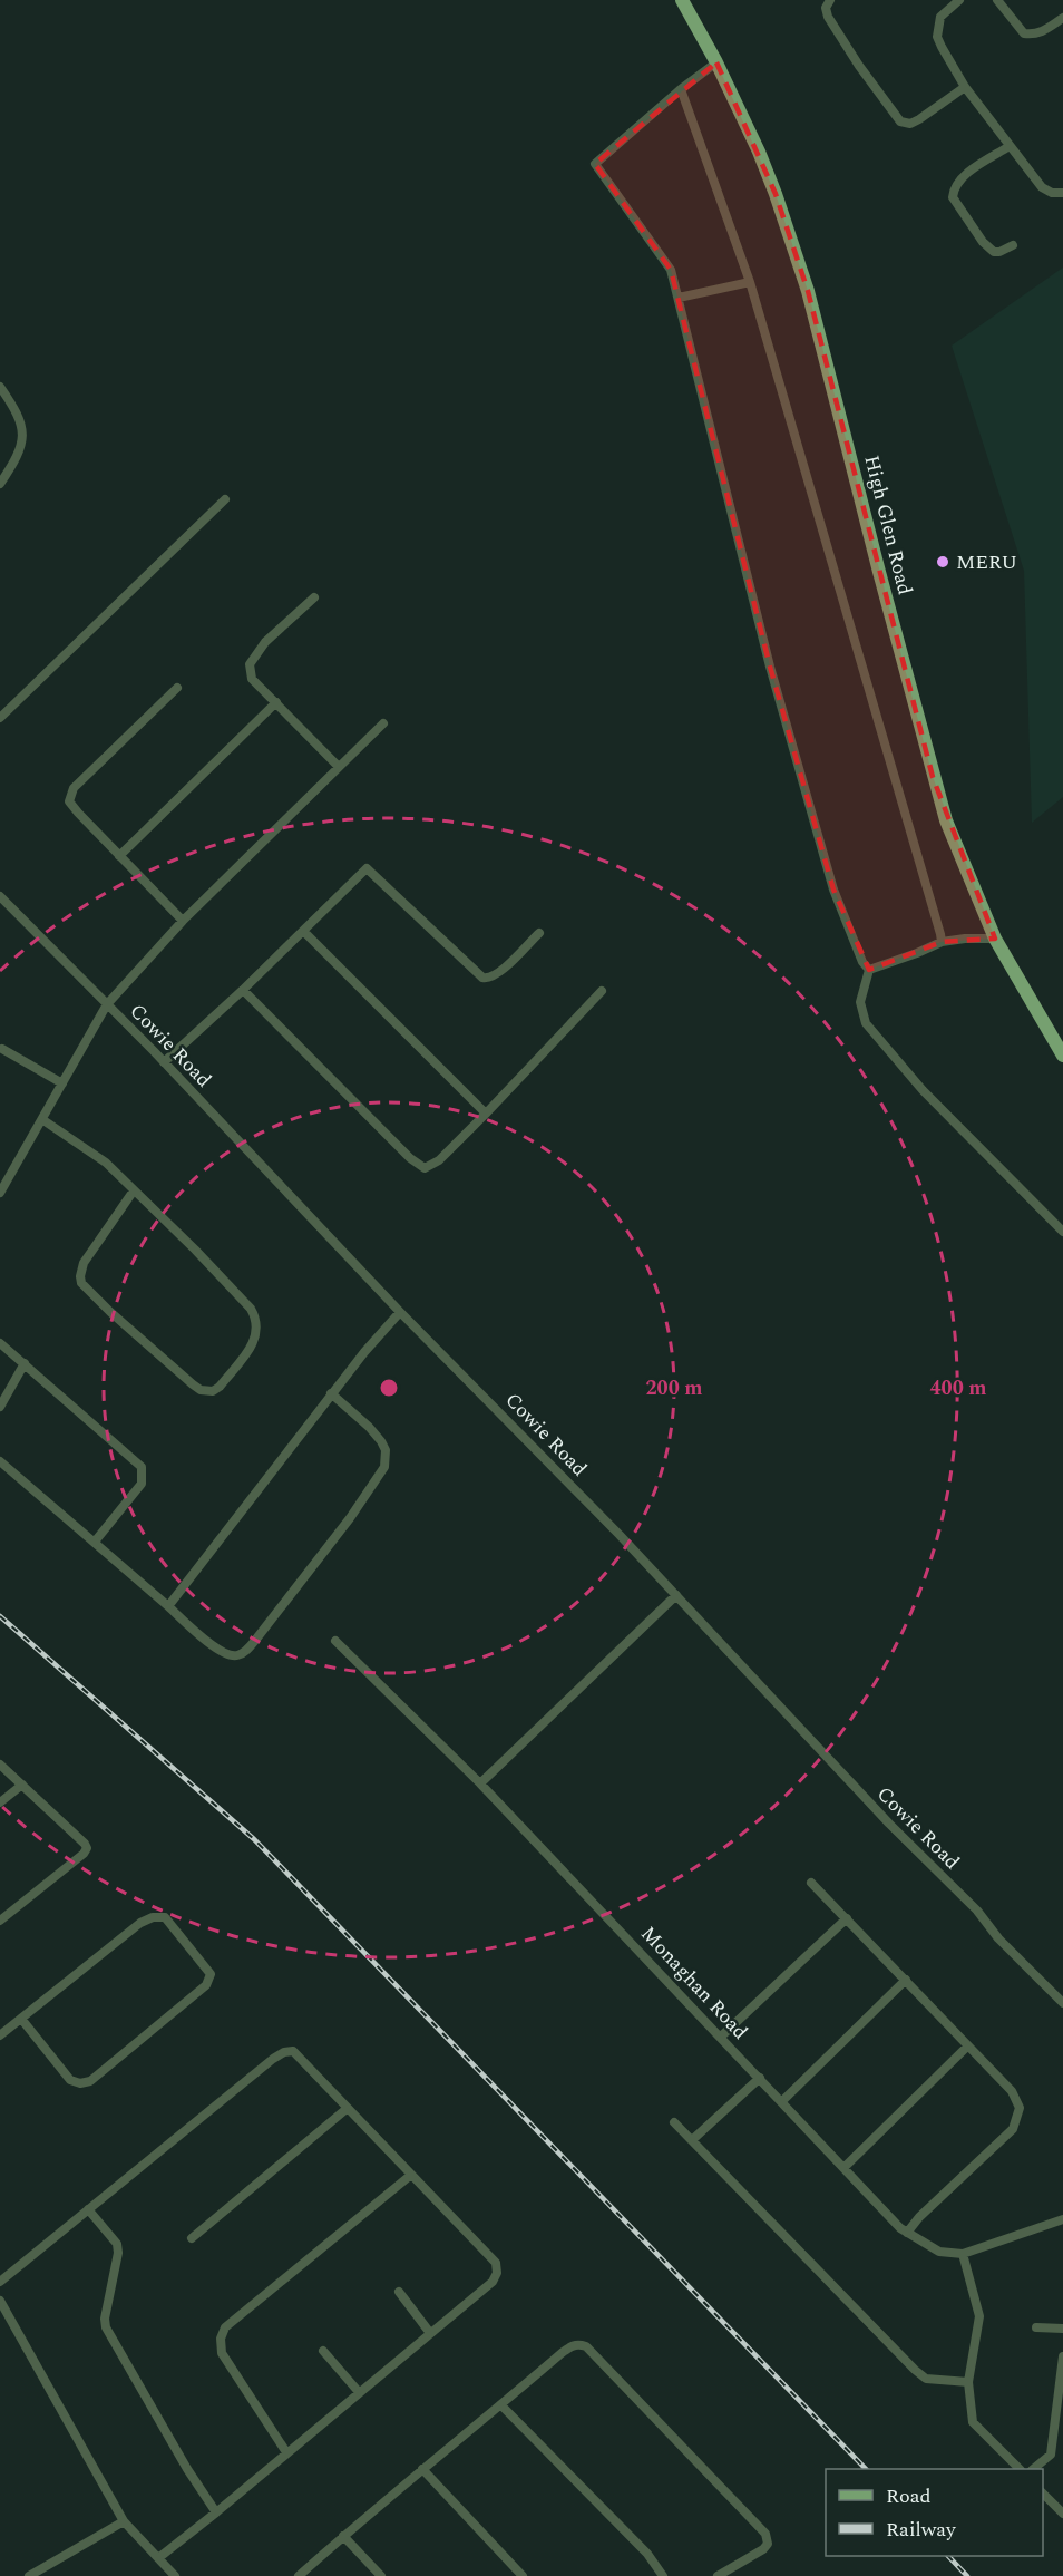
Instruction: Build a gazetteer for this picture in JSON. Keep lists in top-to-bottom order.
{
  "streets": {
    "main road": ["High Glen Road"],
    "street": ["Cowie Road", "Monaghan Road"]
  },
  "places": ["MERU"],
  "legend": ["Road", "Railway"],
  "rings": ["200 m", "400 m"]
}
